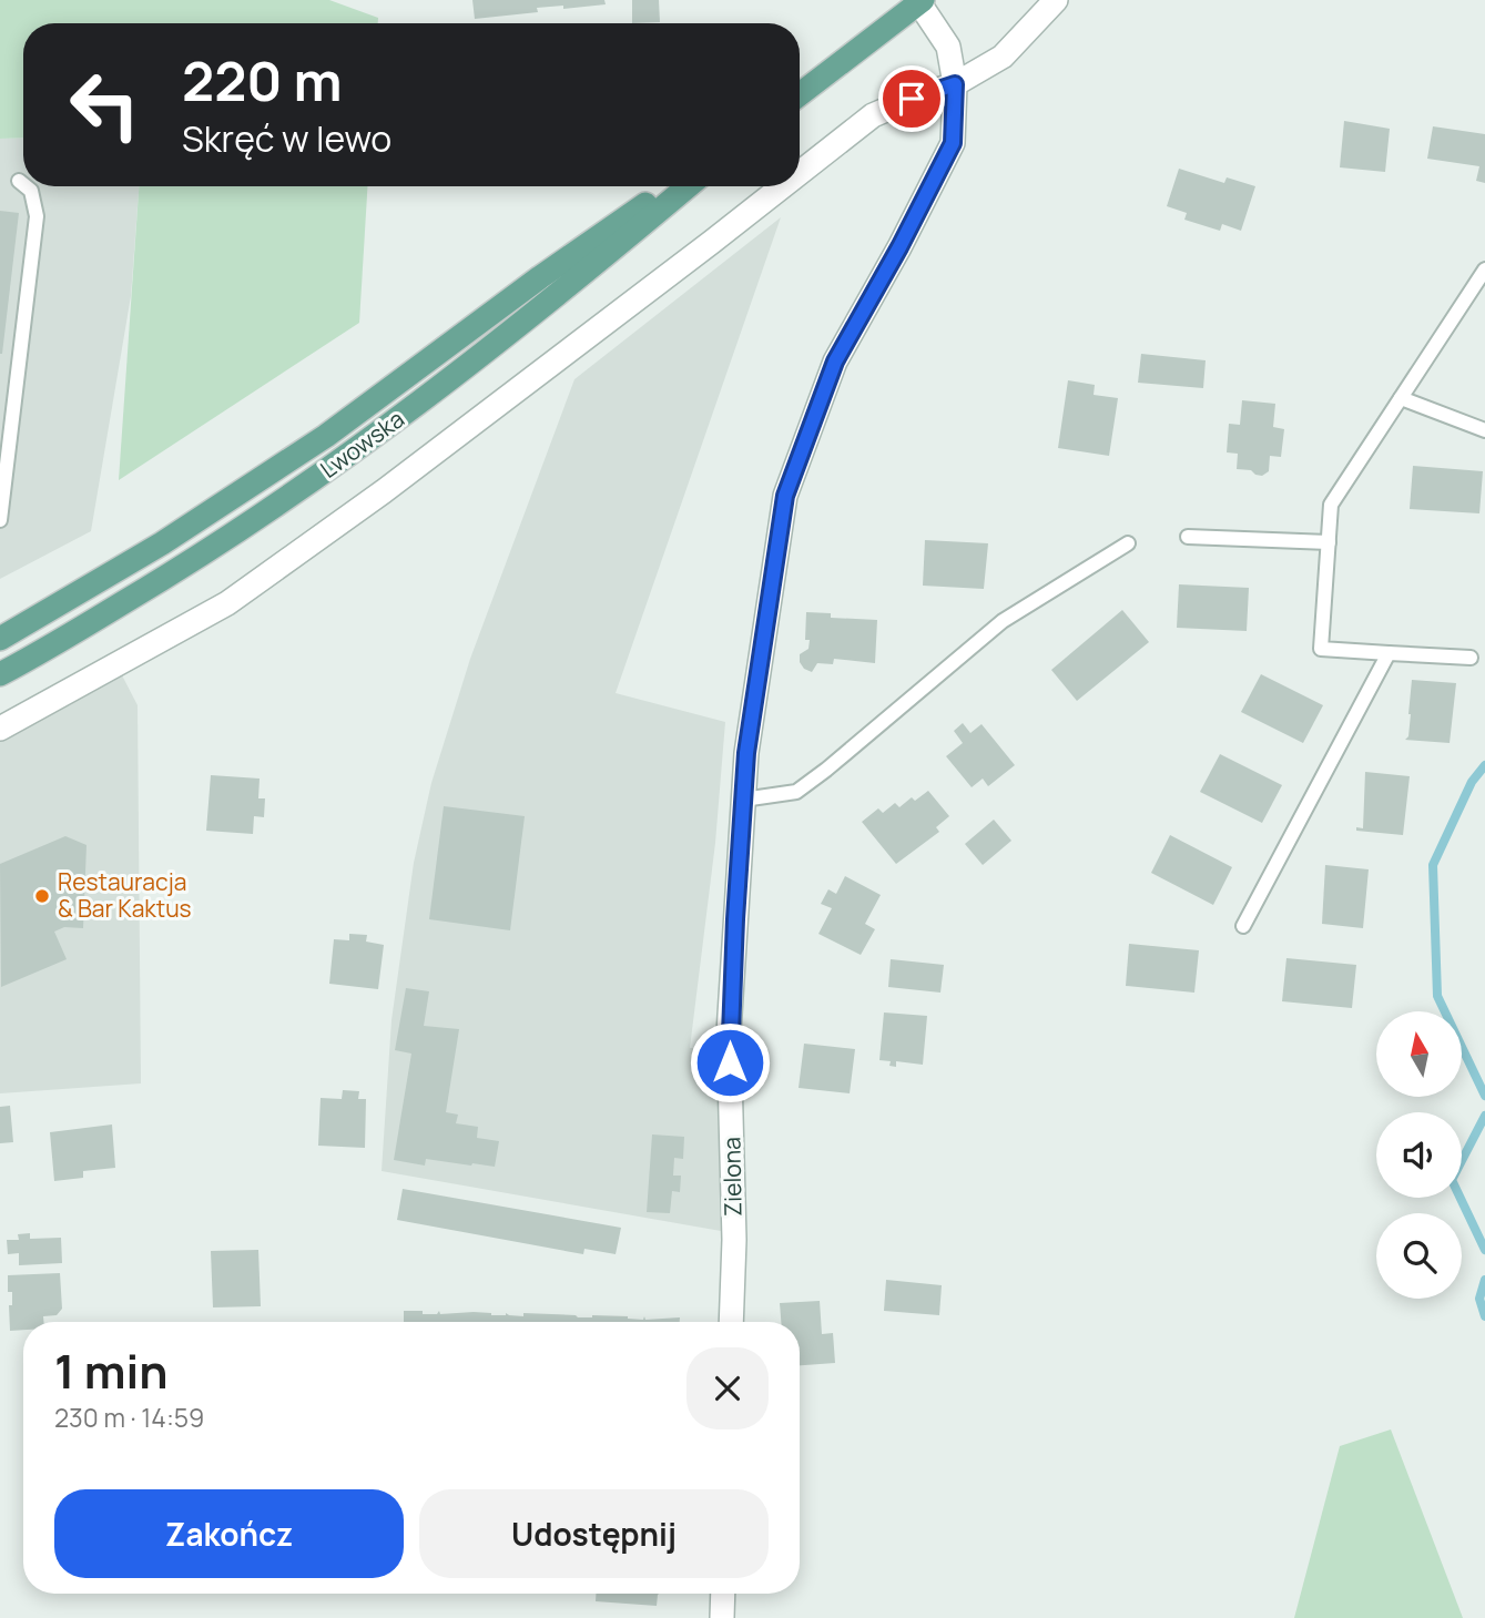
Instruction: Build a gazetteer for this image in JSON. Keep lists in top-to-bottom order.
{
  "streets": {
    "main road": ["Lwowska"],
    "street": ["Zielona"]
  },
  "places": ["Restauracja & Bar Kaktus"],
  "north": "top",
  "page": {
    "turn": ["220 m", "Skręć w lewo"],
    "heading": ["1 min", "230 m · 14:59"],
    "buttons": ["Zakończ", "Udostępnij"]
  }
}
